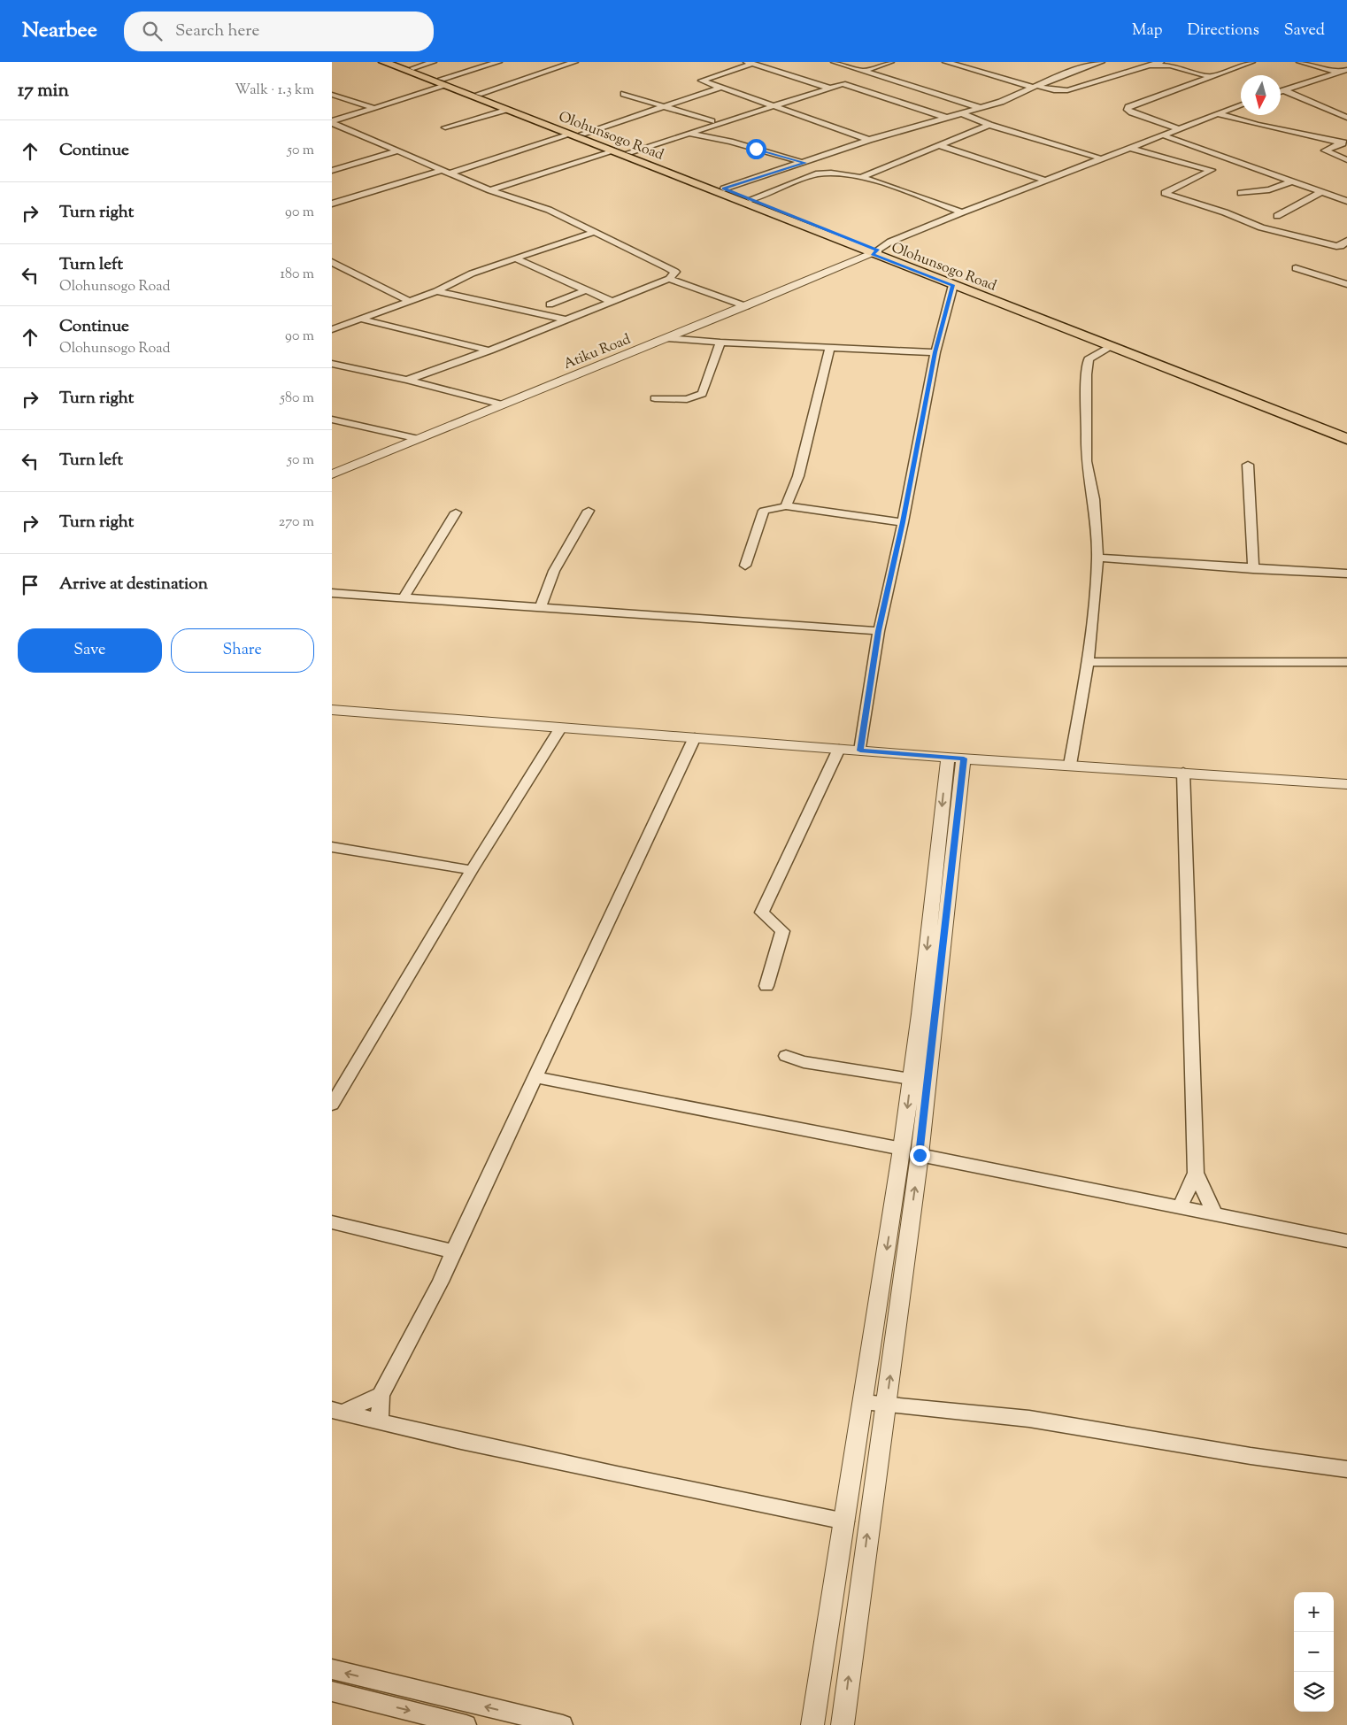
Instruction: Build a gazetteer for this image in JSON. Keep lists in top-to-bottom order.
{
  "streets": {
    "main road": ["Olohunsogo Road"],
    "street": ["Atiku Road"]
  },
  "crossings": [
    ["Olohunsogo Road", "Atiku Road"]
  ],
  "north": "bottom",
  "page": {
    "header": "Nearbee",
    "search": "Search here",
    "nav": ["Map", "Directions", "Saved"],
    "heading": ["17 min", "Walk · 1.3 km"],
    "list": [
      ["Continue", "50 m"],
      ["Turn right", "90 m"],
      ["Turn left", "Olohunsogo Road", "180 m"],
      ["Continue", "Olohunsogo Road", "90 m"],
      ["Turn right", "580 m"],
      ["Turn left", "50 m"],
      ["Turn right", "270 m"],
      "Arrive at destination"
    ],
    "buttons": ["Save", "Share"],
    "map_buttons": ["+", "−"]
  }
}
